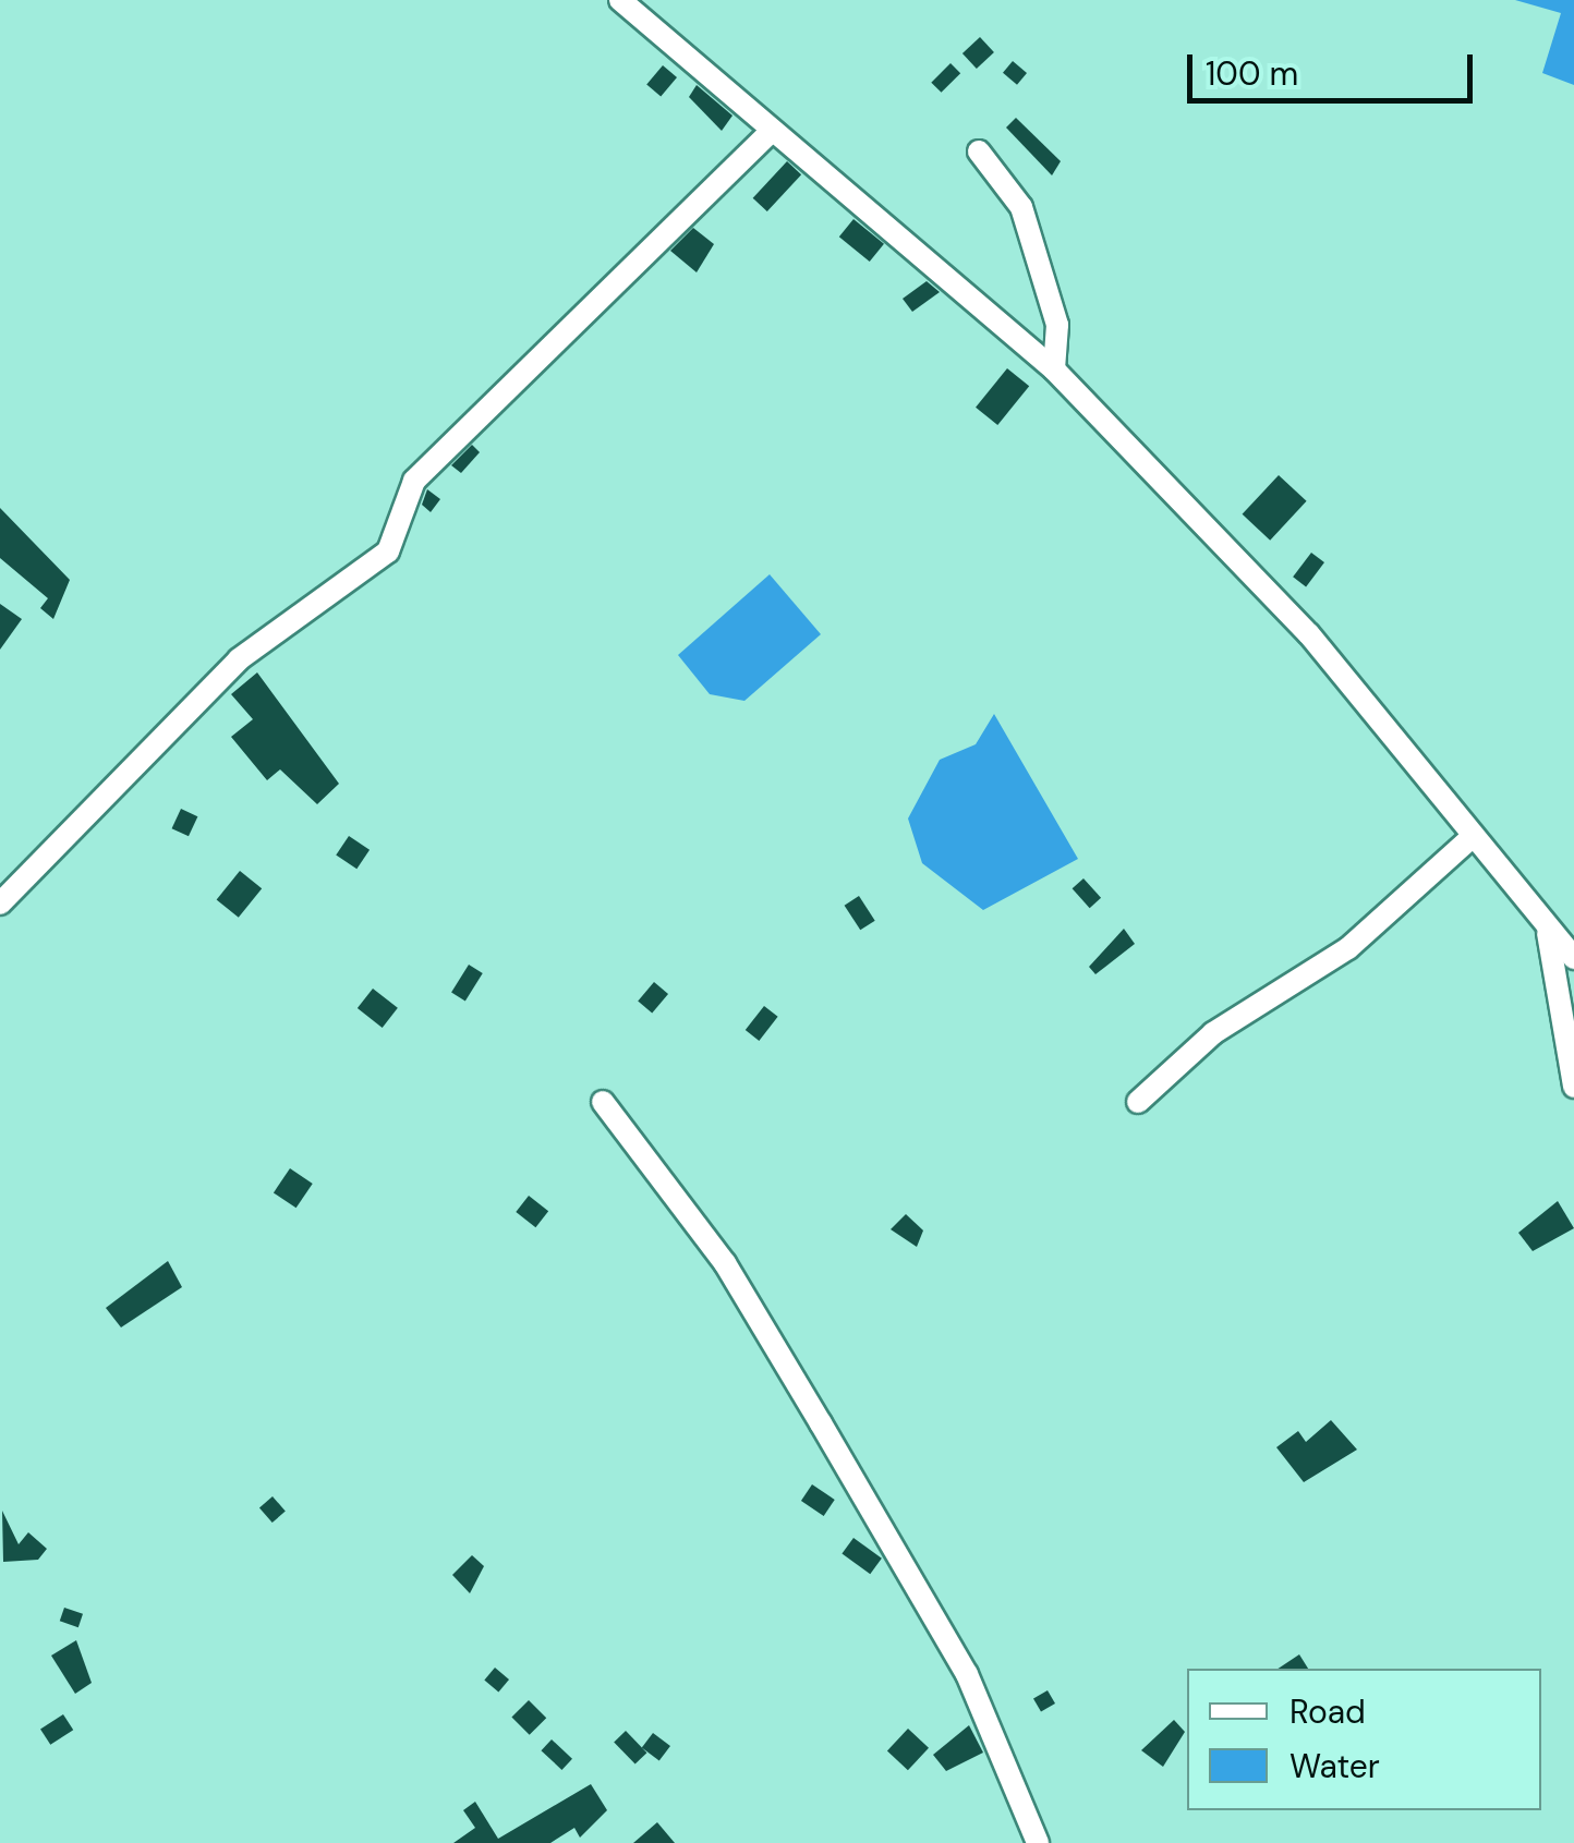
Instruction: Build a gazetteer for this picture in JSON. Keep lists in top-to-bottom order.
{
  "legend": ["Road", "Water"],
  "scale_bar": "100 m"
}
